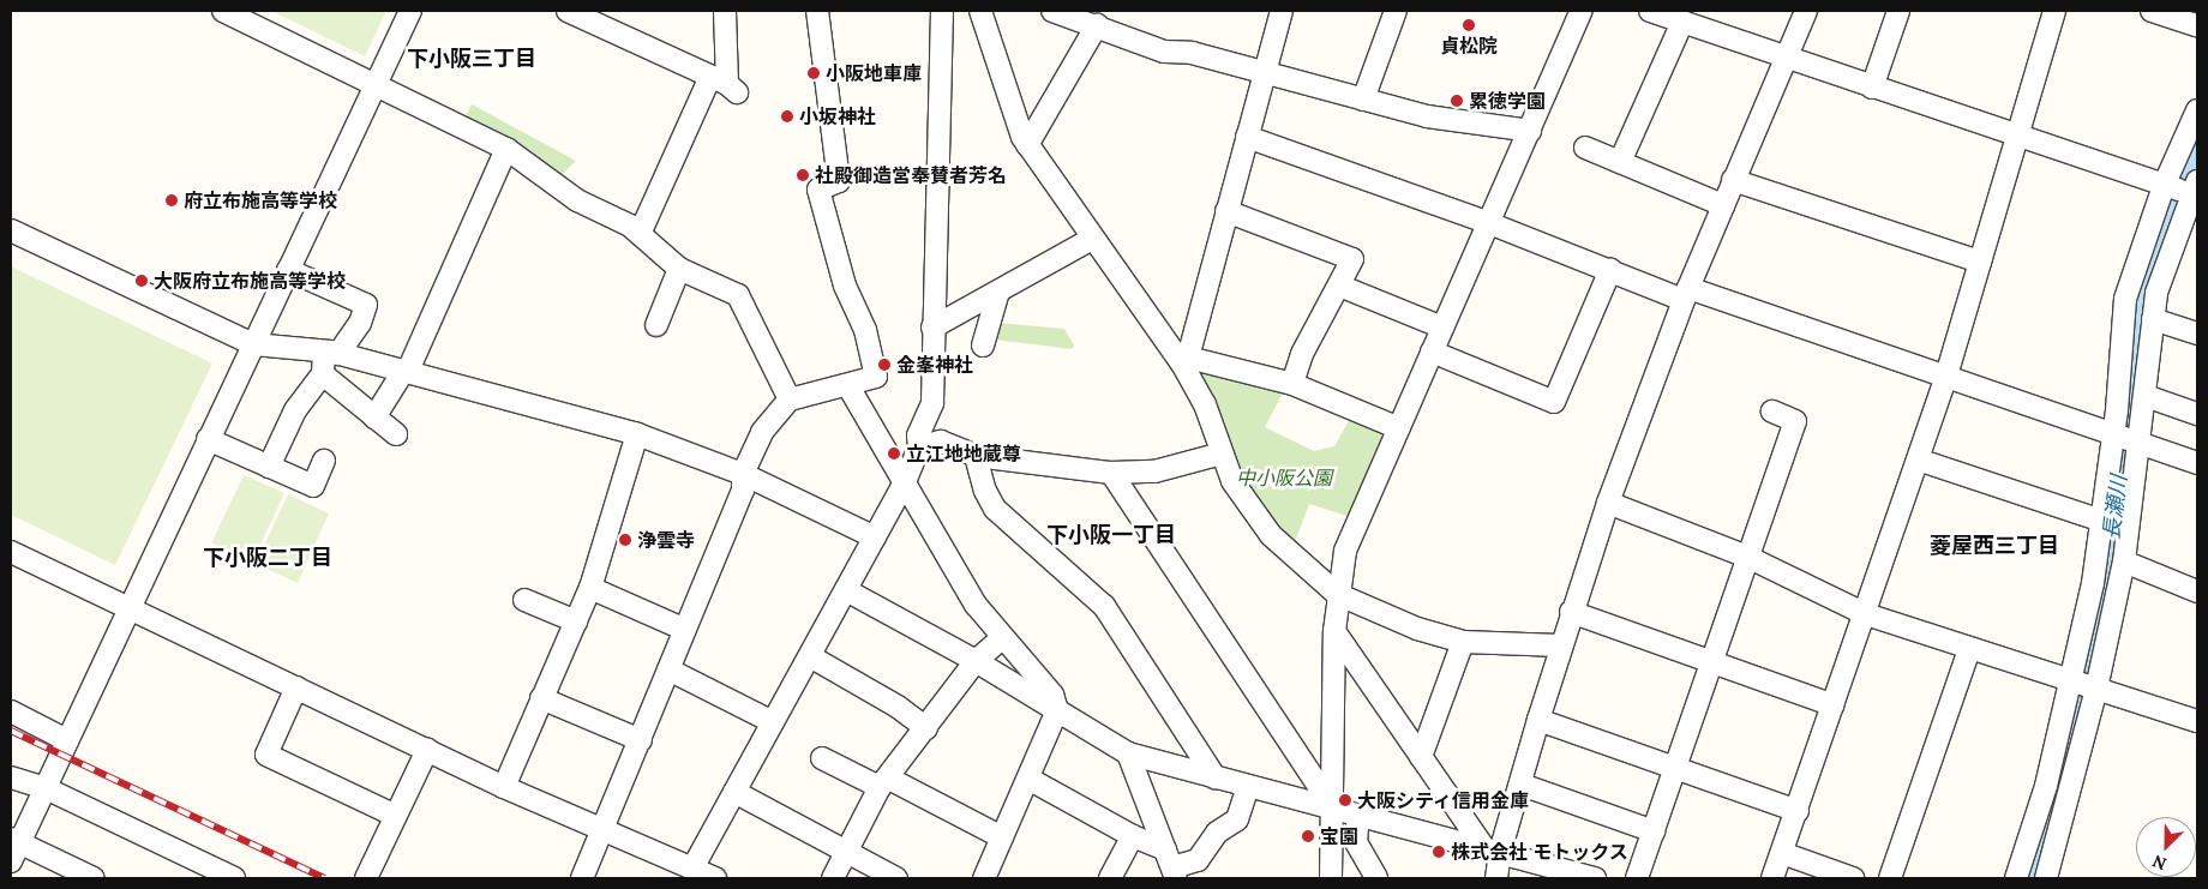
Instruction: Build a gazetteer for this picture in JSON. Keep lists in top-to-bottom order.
{
  "districts": [
    "下小阪三丁目",
    "下小阪一丁目",
    "菱屋西三丁目",
    "下小阪二丁目"
  ],
  "water": ["長瀬川"],
  "parks": ["中小阪公園"],
  "places": [
    "貞松院",
    "小阪地車庫",
    "累徳学園",
    "小坂神社",
    "社殿御造営奉賛者芳名",
    "府立布施高等学校",
    "大阪府立布施高等学校",
    "金峯神社",
    "立江地地蔵尊",
    "浄雲寺",
    "大阪シティ信用金庫",
    "宝園",
    "株式会社 モトックス"
  ],
  "north": "bottom left"
}
